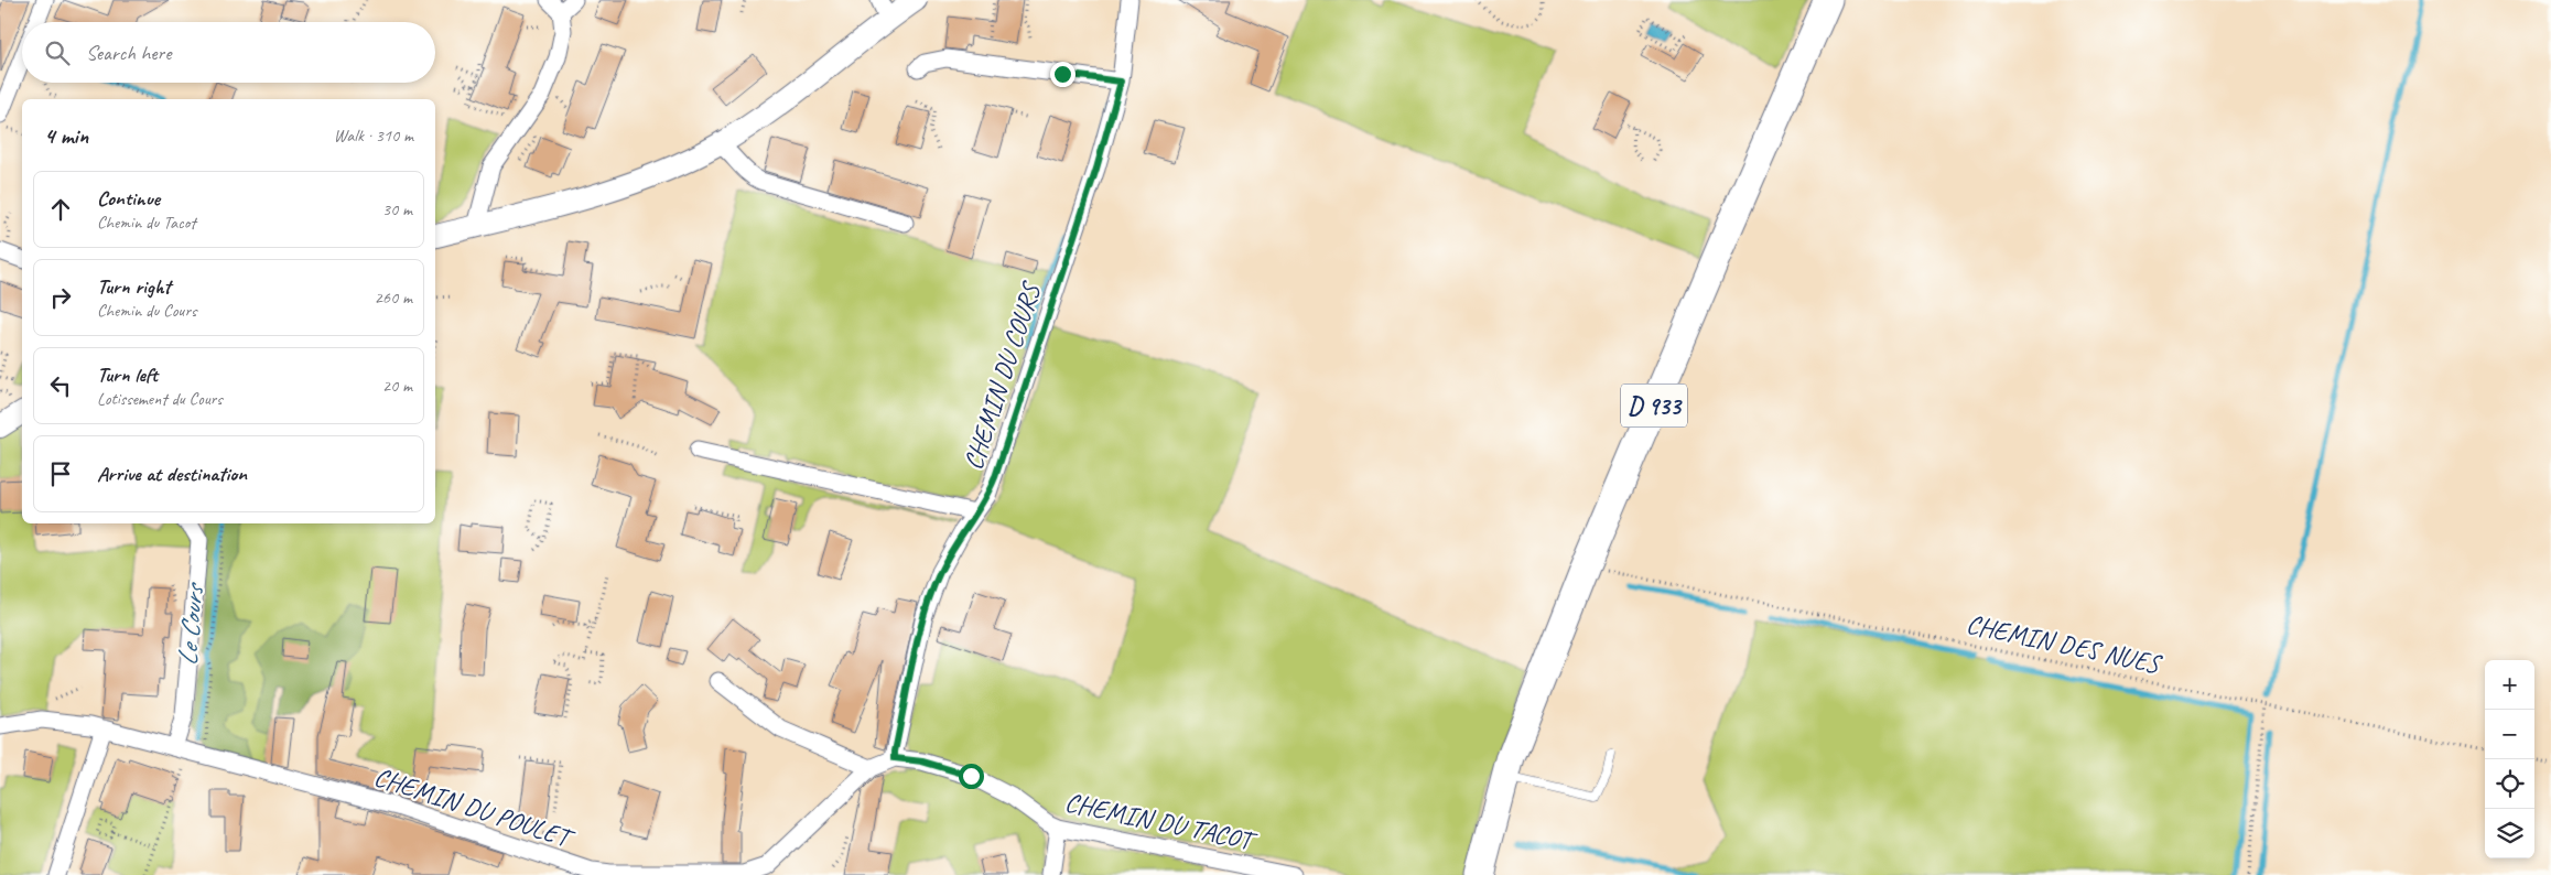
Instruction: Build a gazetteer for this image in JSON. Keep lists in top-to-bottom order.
{
  "streets": {
    "main road": ["D 933"],
    "street": ["CHEMIN DU COURS", "CHEMIN DU POULET", "CHEMIN DU TACOT"],
    "path": ["CHEMIN DES NUES"]
  },
  "crossings": [
    ["CHEMIN DU COURS", "CHEMIN DU POULET"],
    ["CHEMIN DU COURS", "CHEMIN DU TACOT"],
    ["CHEMIN DU POULET", "CHEMIN DU TACOT"]
  ],
  "water": ["Le Cours"],
  "page": {
    "search": "Search here",
    "heading": ["4 min", "Walk · 310 m"],
    "list": [
      ["Continue", "Chemin du Tacot", "30 m"],
      ["Turn right", "Chemin du Cours", "260 m"],
      ["Turn left", "Lotissement du Cours", "20 m"],
      "Arrive at destination"
    ],
    "map_buttons": ["+", "−"]
  }
}
